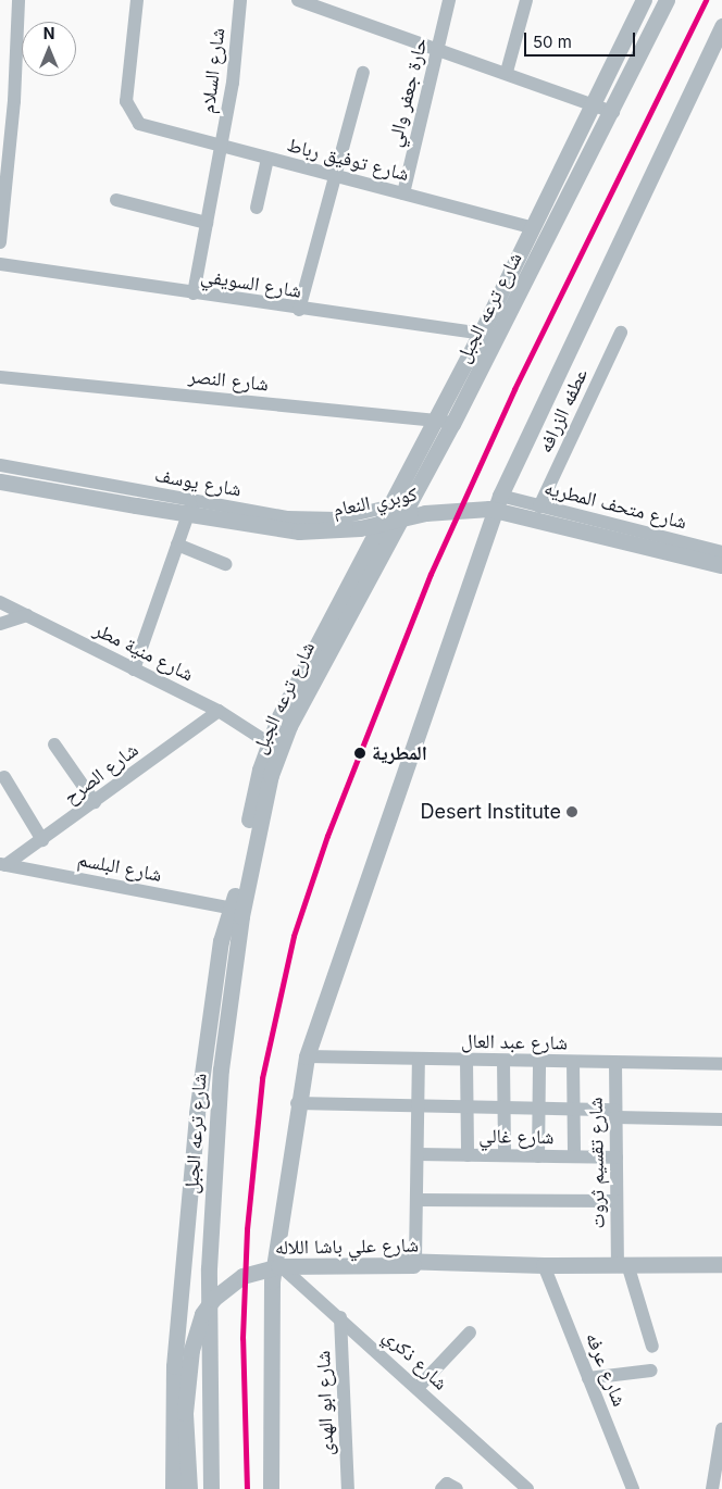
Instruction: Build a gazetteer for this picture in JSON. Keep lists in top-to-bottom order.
{
  "streets": {
    "street": [
      "شارع السلام",
      "حارة جعفر والي",
      "شارع توفيق رباط",
      "شارع السويفي",
      "شارع ترعه الجبل",
      "شارع النصر",
      "عطفه الزرافه",
      "شارع يوسف",
      "كوبري النعام",
      "شارع متحف المطريه",
      "شارع منية مطر",
      "شارع الصرح",
      "شارع البلسم",
      "شارع عبد العال",
      "شارع غالي",
      "شارع تقسيم ثروت",
      "شارع علي باشا اللاله",
      "شارع ذكري",
      "شارع عرفه",
      "شارع ابو الهدى"
    ]
  },
  "crossings": [
    ["شارع السلام", "شارع توفيق رباط"],
    ["شارع السلام", "شارع السويفي"],
    ["حارة جعفر والي", "شارع توفيق رباط"],
    ["شارع توفيق رباط", "شارع ترعه الجبل"],
    ["شارع السويفي", "شارع ترعه الجبل"],
    ["شارع ترعه الجبل", "شارع النصر"],
    ["شارع ترعه الجبل", "شارع يوسف"],
    ["شارع ترعه الجبل", "شارع منية مطر"],
    ["شارع ترعه الجبل", "شارع البلسم"],
    ["عطفه الزرافه", "شارع متحف المطريه"],
    ["شارع منية مطر", "شارع الصرح"],
    ["شارع الصرح", "شارع البلسم"],
    ["شارع عبد العال", "شارع تقسيم ثروت"],
    ["شارع غالي", "شارع تقسيم ثروت"],
    ["شارع تقسيم ثروت", "شارع علي باشا اللاله"],
    ["شارع علي باشا اللاله", "شارع ذكري"],
    ["شارع علي باشا اللاله", "شارع عرفه"],
    ["شارع ذكري", "شارع ابو الهدى"]
  ],
  "places": ["المطرية", "Desert Institute"],
  "scale_bar": "50 m",
  "north": "top"
}
